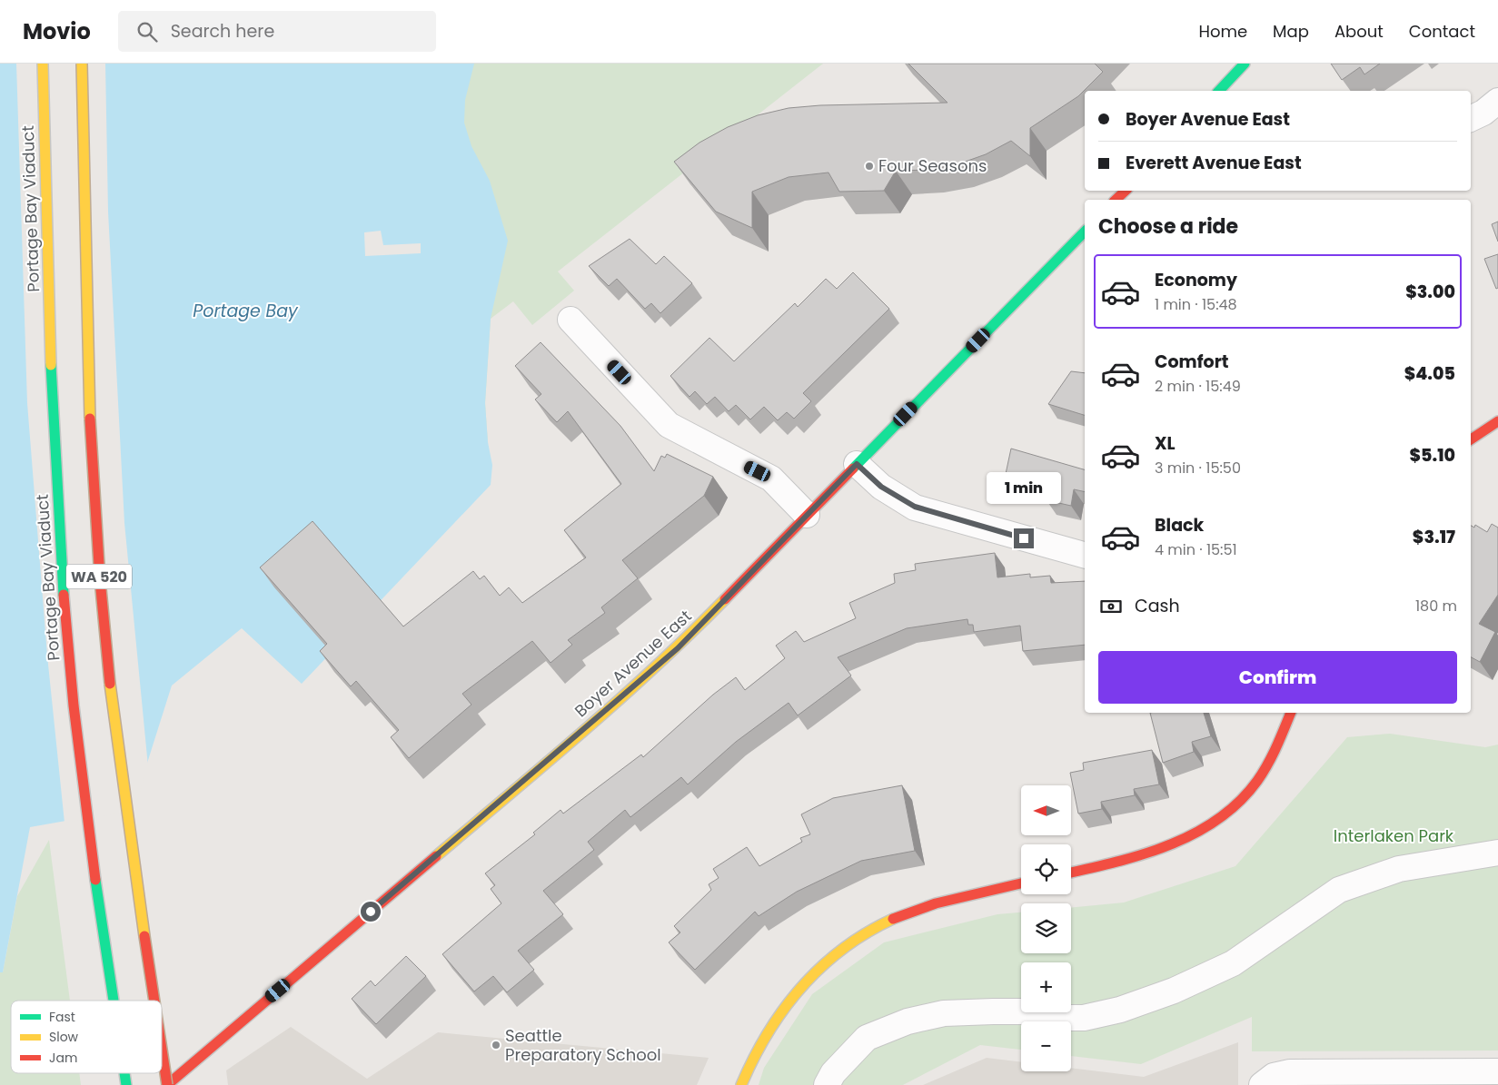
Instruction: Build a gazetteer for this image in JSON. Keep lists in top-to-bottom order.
{
  "streets": {
    "main road": ["Portage Bay Viaduct", "WA 520", "Boyer Avenue East"]
  },
  "crossings": [
    ["WA 520", "Boyer Avenue East"]
  ],
  "water": ["Portage Bay"],
  "parks": ["Interlaken Park"],
  "places": ["Four Seasons", "Seattle Preparatory School"],
  "legend": ["Fast", "Slow", "Jam"],
  "north": "left",
  "page": {
    "header": "Movio",
    "search": "Search here",
    "nav": [
      "Home",
      "Map",
      "About",
      "Contact"
    ],
    "banner": ["Boyer Avenue East", "Everett Avenue East"],
    "heading": "Choose a ride",
    "list": [
      {
        "name": "Economy",
        "note": "1 min · 15:48",
        "value": "$3.00"
      },
      {
        "name": "Comfort",
        "note": "2 min · 15:49",
        "value": "$4.05"
      },
      {
        "name": "XL",
        "note": "3 min · 15:50",
        "value": "$5.10"
      },
      {
        "name": "Black",
        "note": "4 min · 15:51",
        "value": "$3.17"
      }
    ],
    "bubble": "1 min",
    "pay": ["Cash", "180 m"],
    "buttons": "Confirm",
    "map_buttons": ["+", "−"]
  }
}
